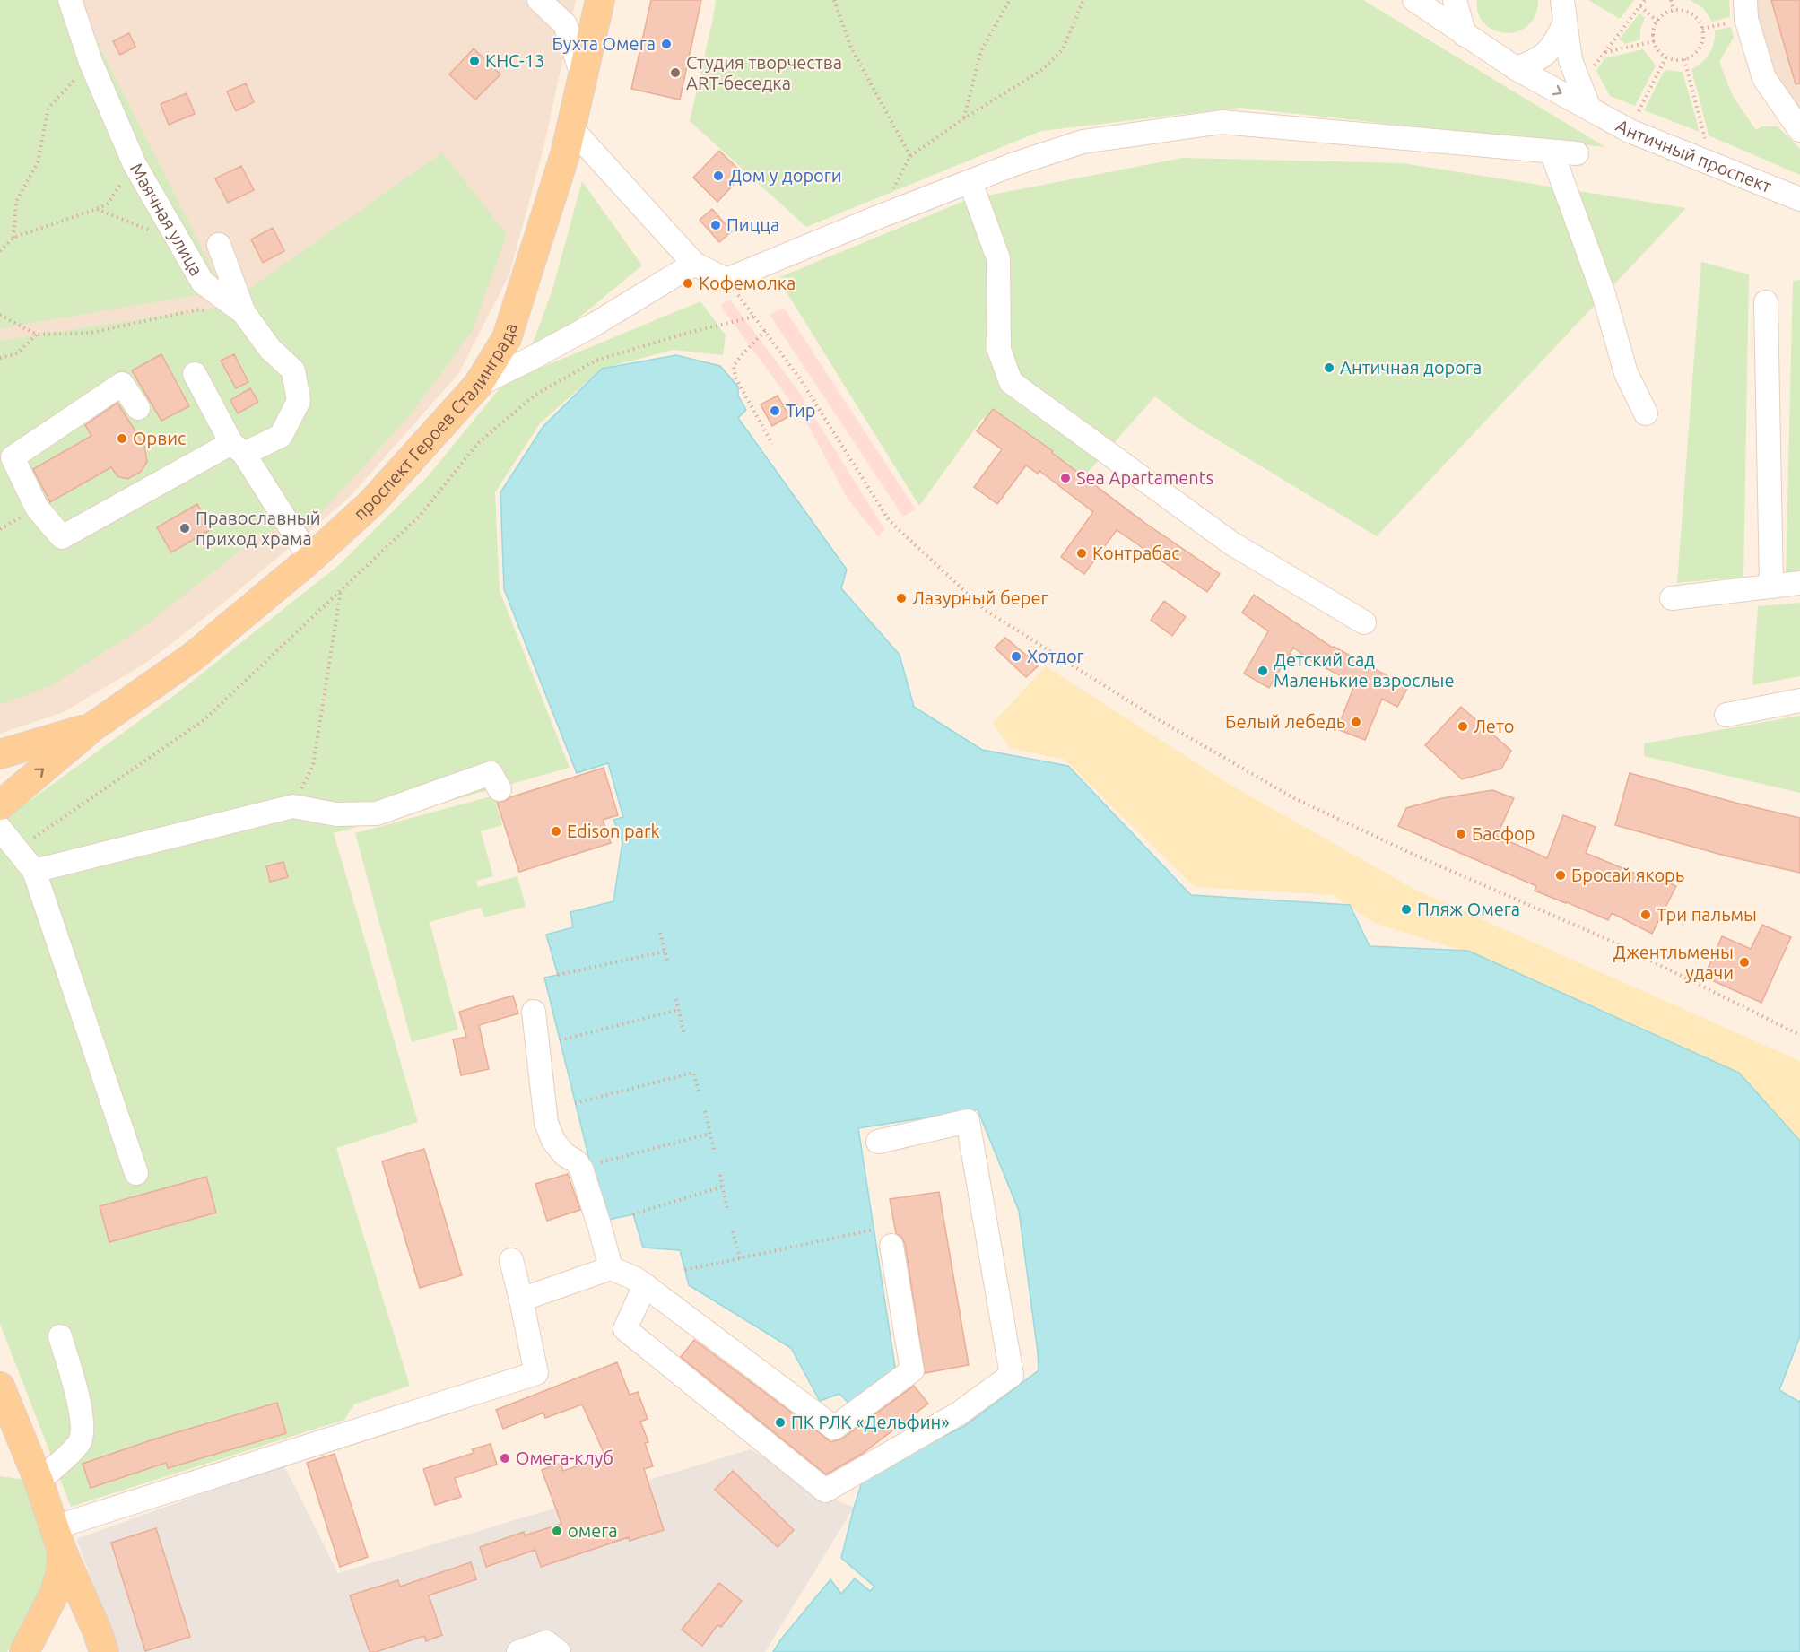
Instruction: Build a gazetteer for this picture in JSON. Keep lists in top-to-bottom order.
{
  "streets": {
    "main road": ["проспект Героев Сталинграда"],
    "street": ["Античный проспект", "Маячная улица"]
  },
  "places": [
    "Бухта Омега",
    "КНС-13",
    "Студия творчества ART-беседка",
    "Дом у дороги",
    "Пицца",
    "Кофемолка",
    "Античная дорога",
    "Тир",
    "Орвис",
    "Sea Apartaments",
    "Православный приход храма",
    "Контрабас",
    "Лазурный берег",
    "Хотдог",
    "Детский сад Маленькие взрослые",
    "Белый лебедь",
    "Лето",
    "Edison park",
    "Басфор",
    "Бросай якорь",
    "Пляж Омега",
    "Три пальмы",
    "Джентльмены удачи",
    "ПК РЛК «Дельфин»",
    "Омега-клуб",
    "омега"
  ]
}
